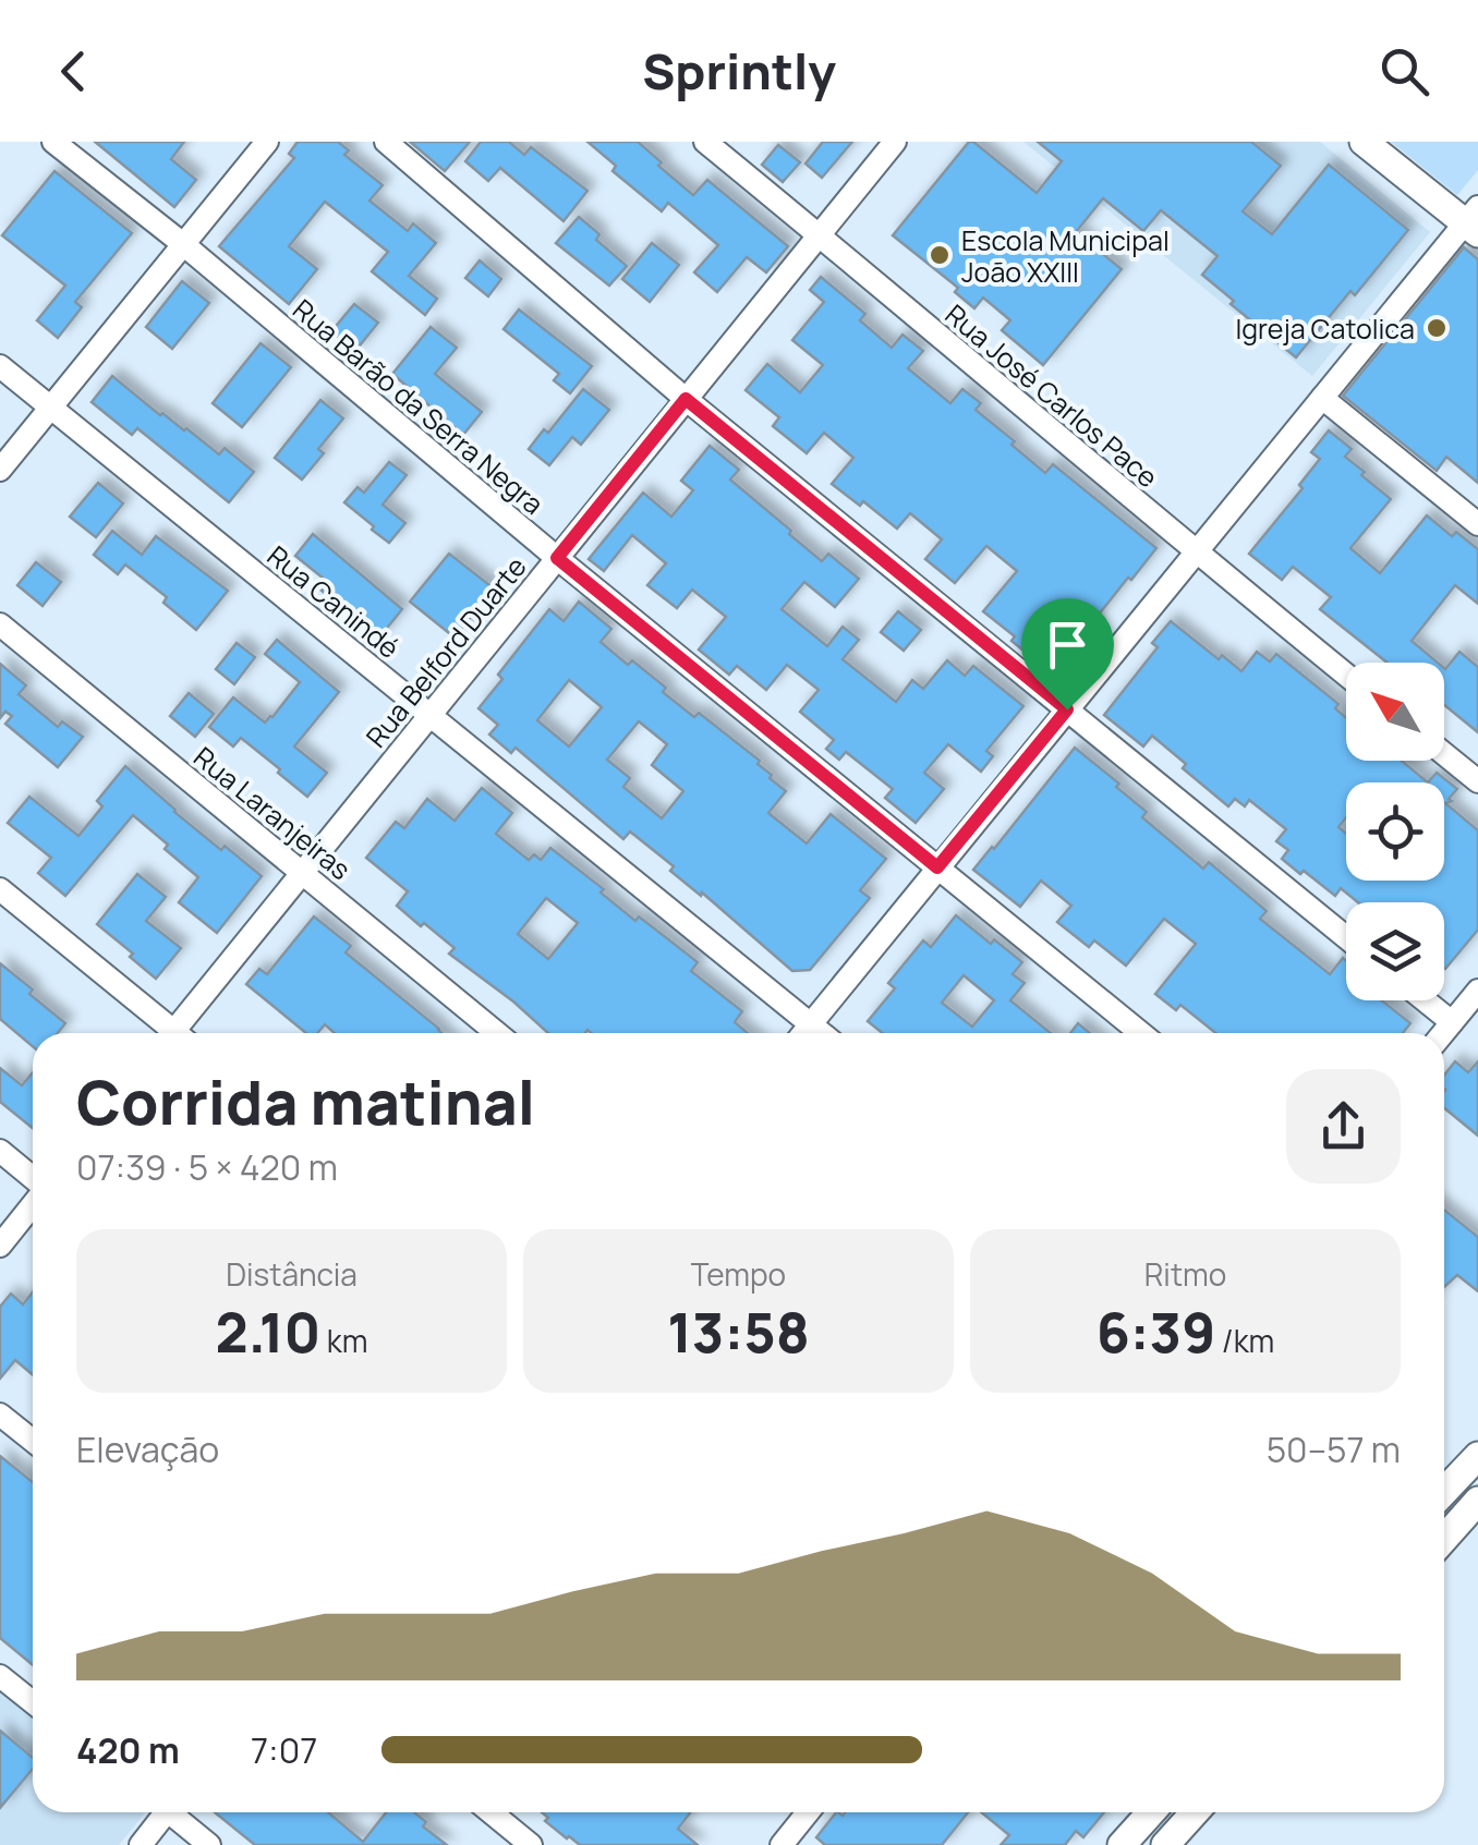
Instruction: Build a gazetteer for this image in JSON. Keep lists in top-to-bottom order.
{
  "streets": {
    "street": [
      "Rua José Carlos Pace",
      "Rua Barão da Serra Negra",
      "Rua Canindé",
      "Rua Belford Duarte",
      "Rua Laranjeiras"
    ]
  },
  "crossings": [
    ["Rua José Carlos Pace", "Rua Belford Duarte"],
    ["Rua Barão da Serra Negra", "Rua Belford Duarte"],
    ["Rua Canindé", "Rua Belford Duarte"],
    ["Rua Belford Duarte", "Rua Laranjeiras"]
  ],
  "places": ["Escola Municipal João XXIII", "Igreja Catolica"],
  "north": "top left",
  "page": {
    "header": "Sprintly",
    "heading": ["Corrida matinal", "07:39 · 5 × 420 m"],
    "stats": [
      ["Distância", "2.10 km"],
      ["Tempo", "13:58"],
      ["Ritmo", "6:39 /km"]
    ],
    "chart": ["Elevação", "50–57 m"],
    "list": [
      {
        "name": "420 m",
        "note": "7:07"
      }
    ]
  }
}
